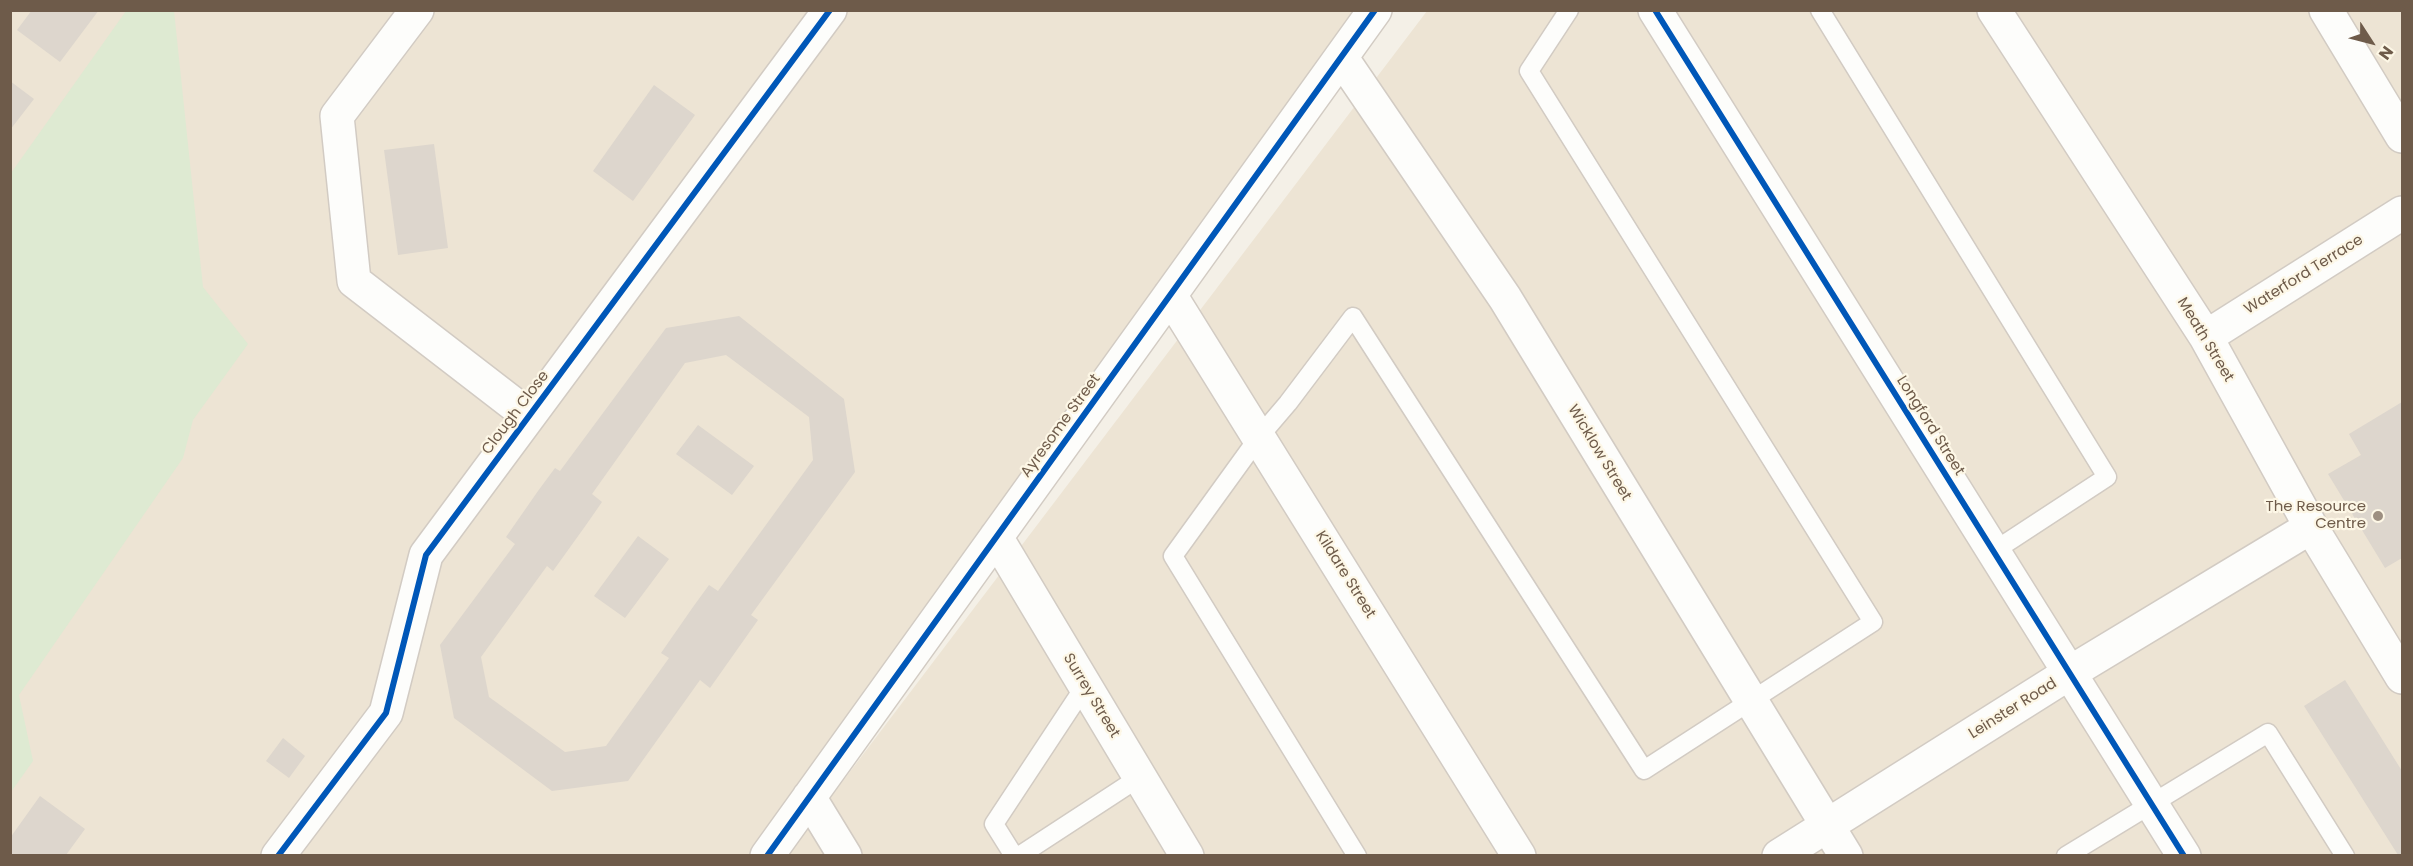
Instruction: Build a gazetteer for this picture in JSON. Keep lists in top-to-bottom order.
{
  "streets": {
    "street": [
      "Waterford Terrace",
      "Meath Street",
      "Clough Close",
      "Ayresome Street",
      "Longford Street",
      "Wicklow Street",
      "Kildare Street",
      "Surrey Street",
      "Leinster Road"
    ]
  },
  "crossings": [
    ["Waterford Terrace", "Meath Street"],
    ["Meath Street", "Leinster Road"],
    ["Ayresome Street", "Wicklow Street"],
    ["Ayresome Street", "Kildare Street"],
    ["Ayresome Street", "Surrey Street"],
    ["Longford Street", "Leinster Road"],
    ["Wicklow Street", "Leinster Road"]
  ],
  "places": ["The Resource Centre"],
  "north": "bottom right"
}
